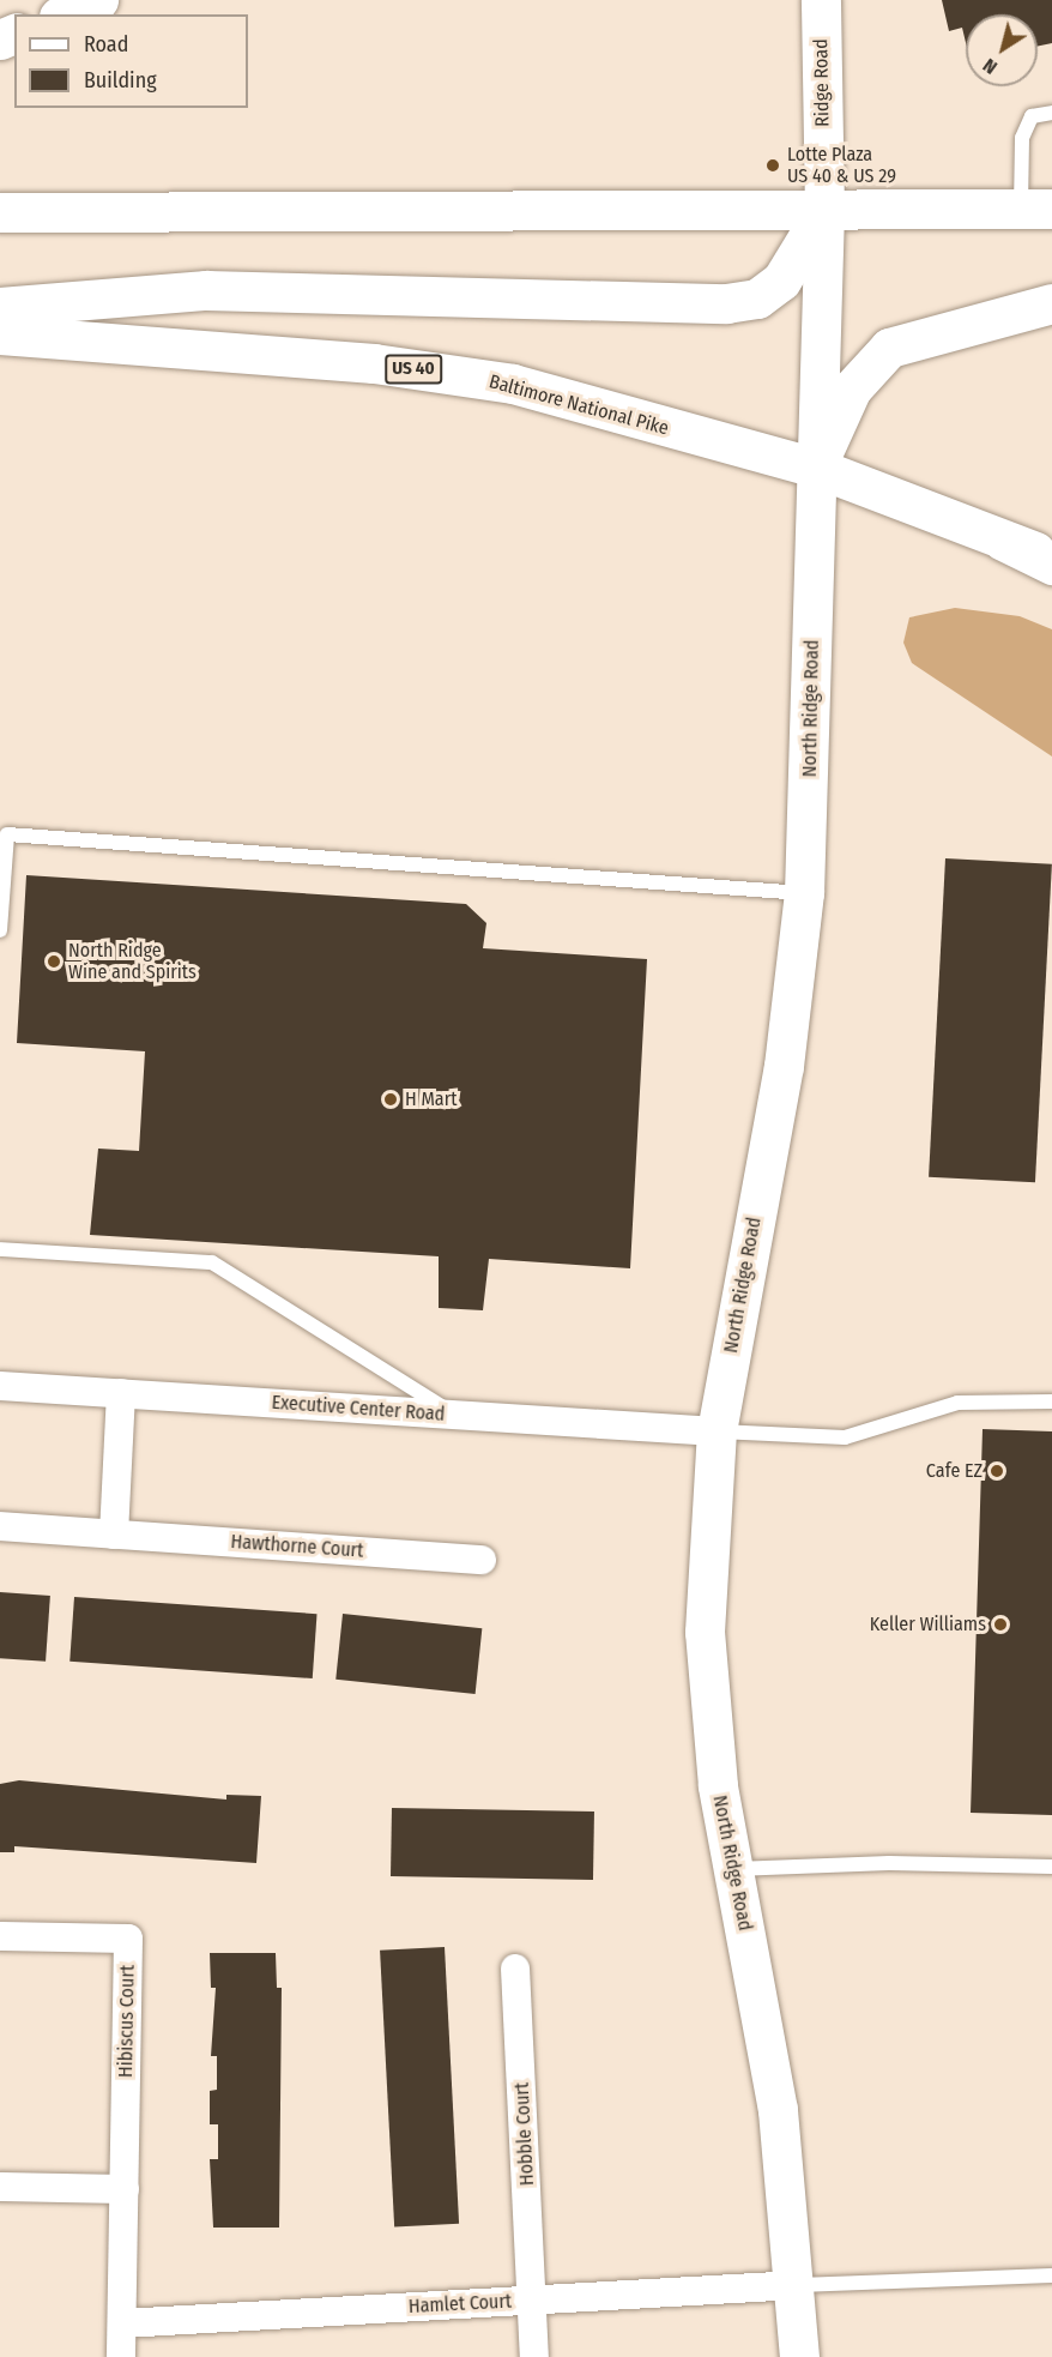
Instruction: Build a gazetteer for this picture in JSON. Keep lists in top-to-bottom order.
{
  "streets": {
    "main road": [
      "Ridge Road",
      "US 40",
      "Baltimore National Pike",
      "North Ridge Road"
    ],
    "street": [
      "Executive Center Road",
      "Hawthorne Court",
      "Hibiscus Court",
      "Hobble Court",
      "Hamlet Court"
    ]
  },
  "crossings": [
    ["Ridge Road", "North Ridge Road"],
    ["Baltimore National Pike", "North Ridge Road"],
    ["North Ridge Road", "Executive Center Road"],
    ["North Ridge Road", "Hamlet Court"],
    ["Hibiscus Court", "Hamlet Court"],
    ["Hobble Court", "Hamlet Court"]
  ],
  "places": [
    "Lotte Plaza US 40 & US 29",
    "North Ridge Wine and Spirits",
    "H Mart",
    "Cafe EZ",
    "Keller Williams"
  ],
  "legend": ["Road", "Building"],
  "north": "bottom left"
}
